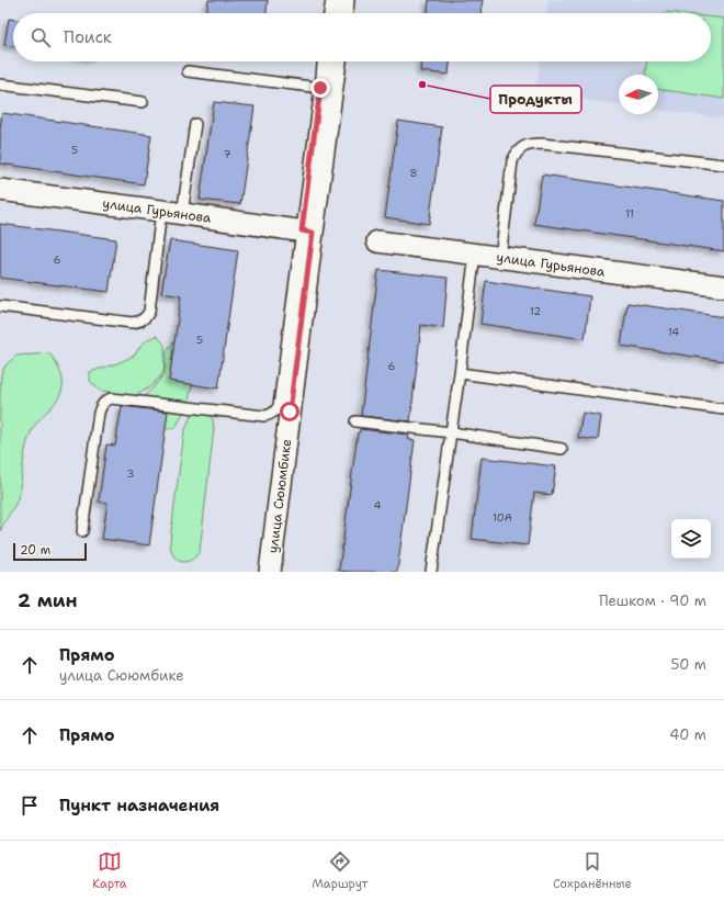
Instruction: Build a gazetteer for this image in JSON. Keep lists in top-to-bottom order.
{
  "streets": {
    "street": ["улица Гурьянова", "улица Сююмбике"]
  },
  "crossings": [
    ["улица Гурьянова", "улица Сююмбике"]
  ],
  "places": ["Продукты"],
  "house_numbers": [
    "5",
    "7",
    "8",
    "11",
    "6",
    "12",
    "14",
    "5",
    "6",
    "3",
    "4",
    "10А"
  ],
  "scale_bar": "20 m",
  "north": "left",
  "page": {
    "search": "Поиск",
    "scale": "20 m",
    "heading": ["2 мин", "Пешком · 90 m"],
    "list": [
      ["Прямо", "улица Сююмбике", "50 m"],
      ["Прямо", "40 m"],
      "Пункт назначения"
    ],
    "nav": ["Карта", "Маршрут", "Сохранённые"]
  }
}
